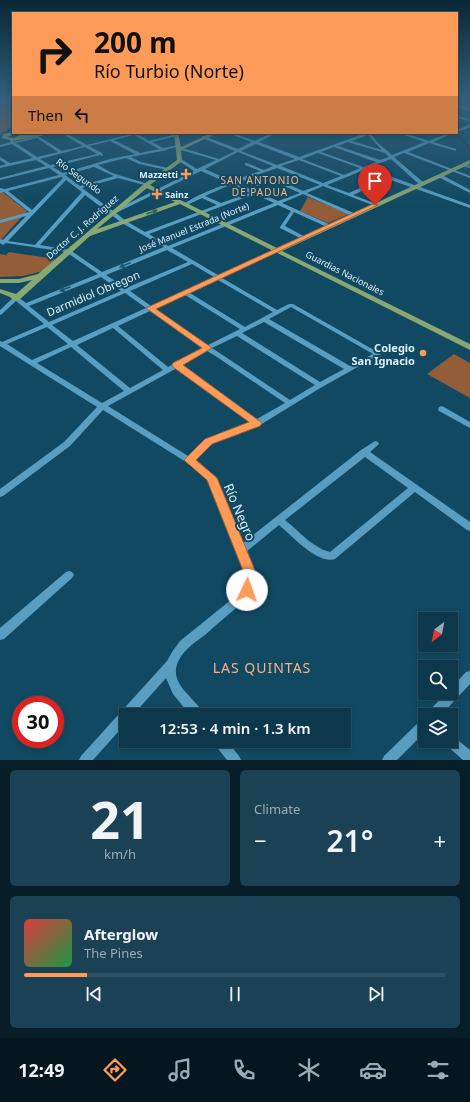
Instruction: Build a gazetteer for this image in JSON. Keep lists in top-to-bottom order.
{
  "streets": {
    "main road": ["Doctor C. J. Rodríguez", "Guardias Nacionales"],
    "street": [
      "Río Segundo",
      "José Manuel Estrada (Norte)",
      "Darmidiol Obregon",
      "Río Negro"
    ]
  },
  "crossings": [
    ["Río Segundo", "Doctor C. J. Rodríguez"],
    ["Río Segundo", "José Manuel Estrada (Norte)"],
    ["Río Segundo", "Darmidiol Obregon"],
    ["Doctor C. J. Rodríguez", "Guardias Nacionales"],
    ["José Manuel Estrada (Norte)", "Guardias Nacionales"],
    ["Darmidiol Obregon", "Río Negro"]
  ],
  "districts": ["SAN ANTONIO DE PADUA", "LAS QUINTAS"],
  "places": {
    "health": ["Mazzetti", "Sainz"],
    "other": ["Colegio San Ignacio"]
  },
  "north": "bottom left",
  "page": {
    "turn": ["200 m", "Río Turbio (Norte)"],
    "then": "Then",
    "limit": "30",
    "trip": "12:53 · 4 min · 1.3 km",
    "tile": [
      ["21", "km/h"],
      "Climate"
    ],
    "heat": ["−", "21°", "+"],
    "song": ["Afterglow", "The Pines"],
    "tabs": "12:49"
  }
}
